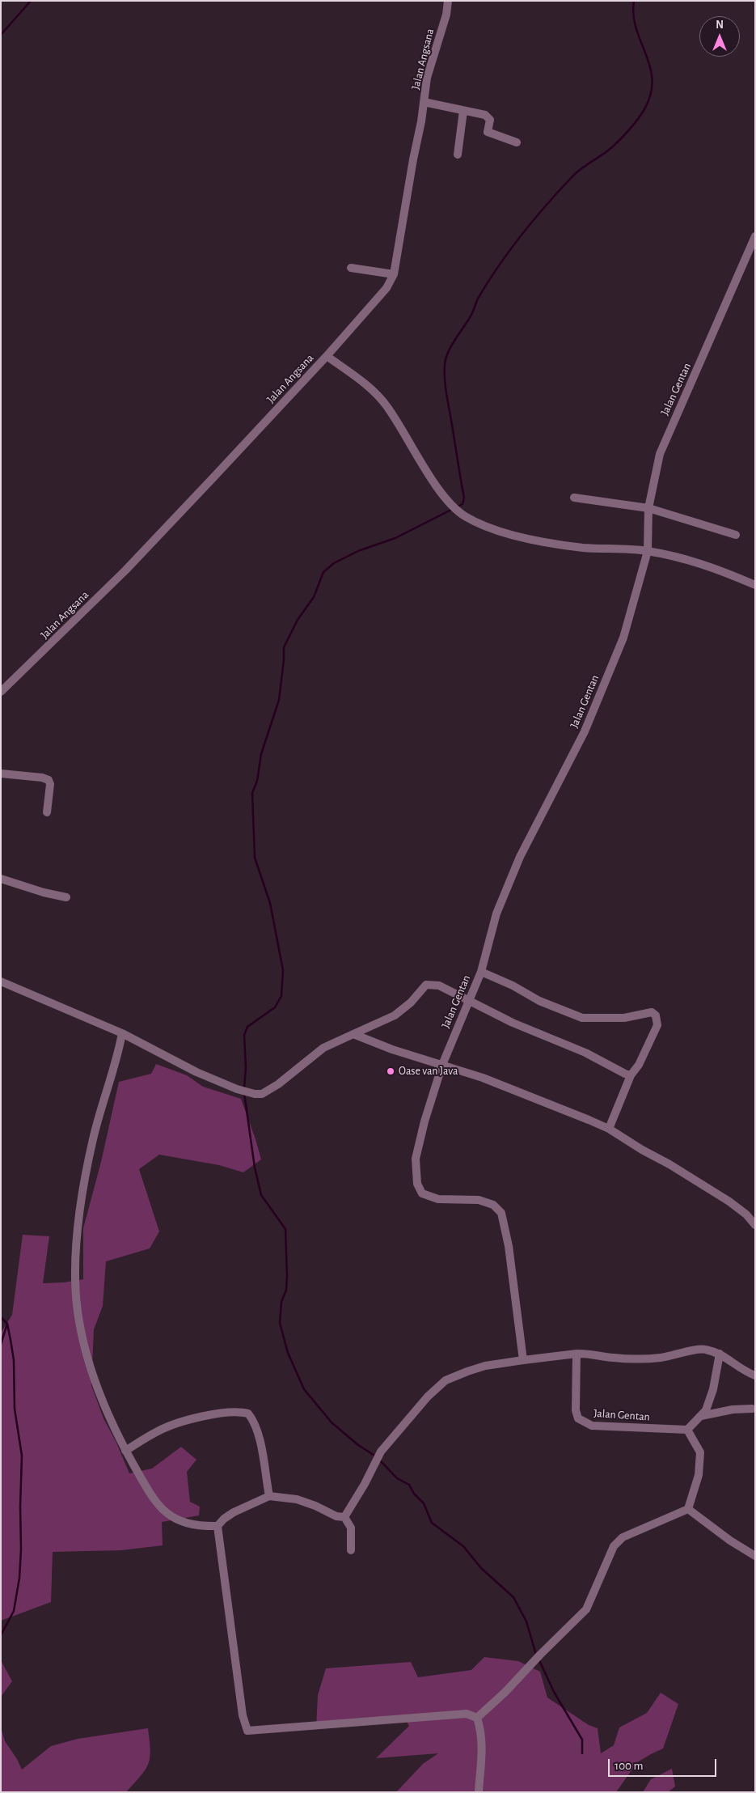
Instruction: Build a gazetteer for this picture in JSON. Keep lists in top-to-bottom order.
{
  "streets": {
    "street": ["Jalan Angsana", "Jalan Gentan"]
  },
  "places": ["Oase van Java"],
  "scale_bar": "100 m",
  "north": "top"
}
